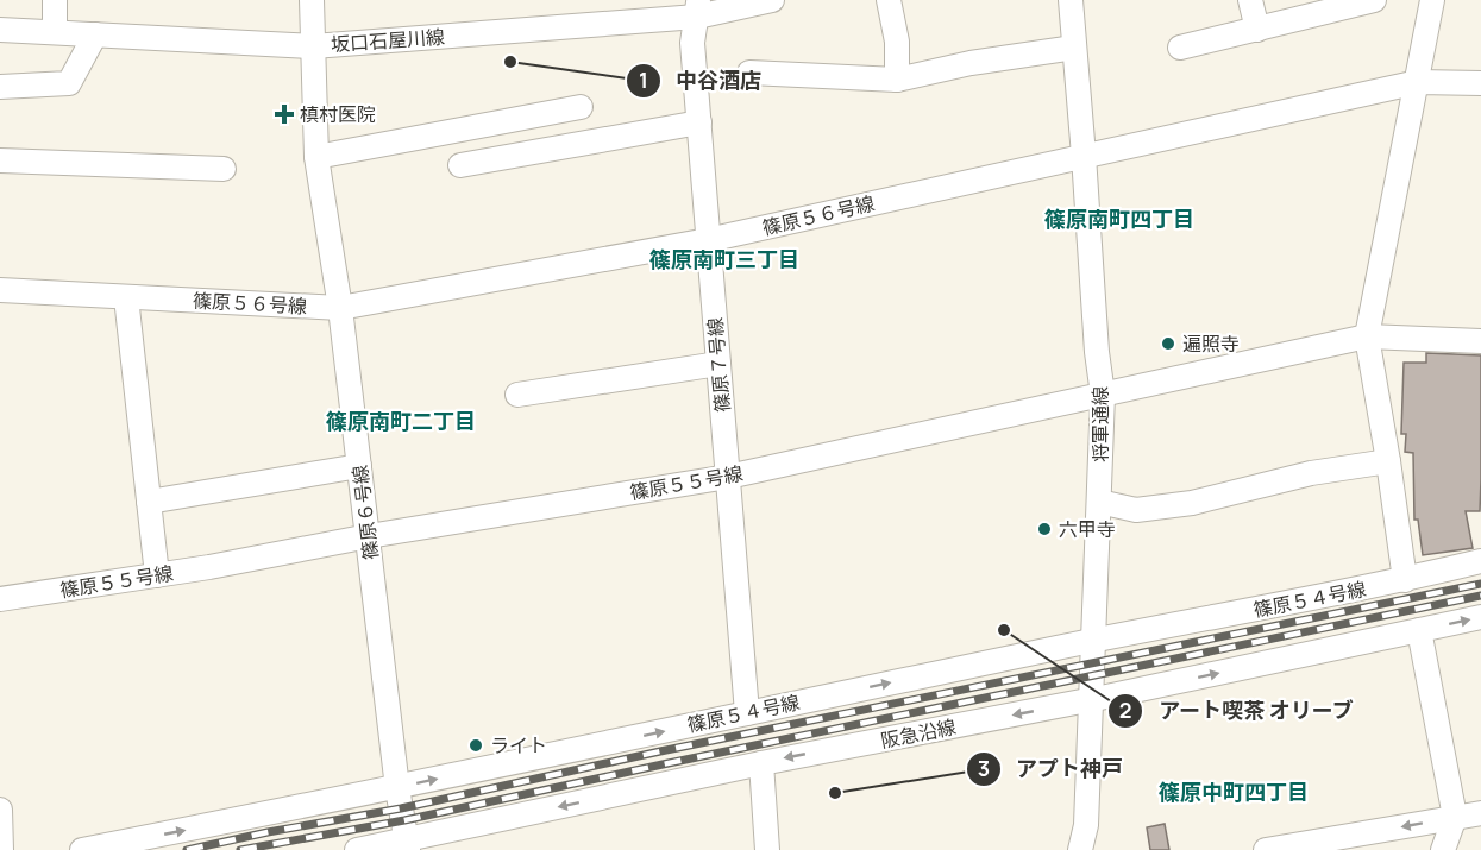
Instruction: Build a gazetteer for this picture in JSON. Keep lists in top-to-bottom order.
{
  "streets": {
    "street": [
      "坂口石屋川線",
      "篠原５６号線",
      "篠原７号線",
      "将軍通線",
      "篠原５５号線",
      "篠原６号線",
      "篠原５４号線",
      "阪急沿線"
    ]
  },
  "crossings": [
    ["坂口石屋川線", "篠原７号線"],
    ["坂口石屋川線", "篠原６号線"],
    ["篠原５６号線", "篠原７号線"],
    ["篠原５６号線", "将軍通線"],
    ["篠原５６号線", "篠原６号線"],
    ["篠原７号線", "篠原５５号線"],
    ["篠原７号線", "篠原５４号線"],
    ["将軍通線", "篠原５５号線"],
    ["将軍通線", "篠原５４号線"],
    ["将軍通線", "阪急沿線"],
    ["篠原５５号線", "篠原６号線"],
    ["篠原６号線", "篠原５４号線"],
    ["篠原６号線", "阪急沿線"]
  ],
  "one_way": ["篠原５４号線"],
  "districts": [
    "篠原南町四丁目",
    "篠原南町三丁目",
    "篠原南町二丁目",
    "篠原中町四丁目"
  ],
  "places": {
    "other": [
      "中谷酒店",
      "遍照寺",
      "六甲寺",
      "アート喫茶 オリーブ",
      "ライト",
      "アプト神戸"
    ],
    "health": ["槙村医院"]
  }
}
